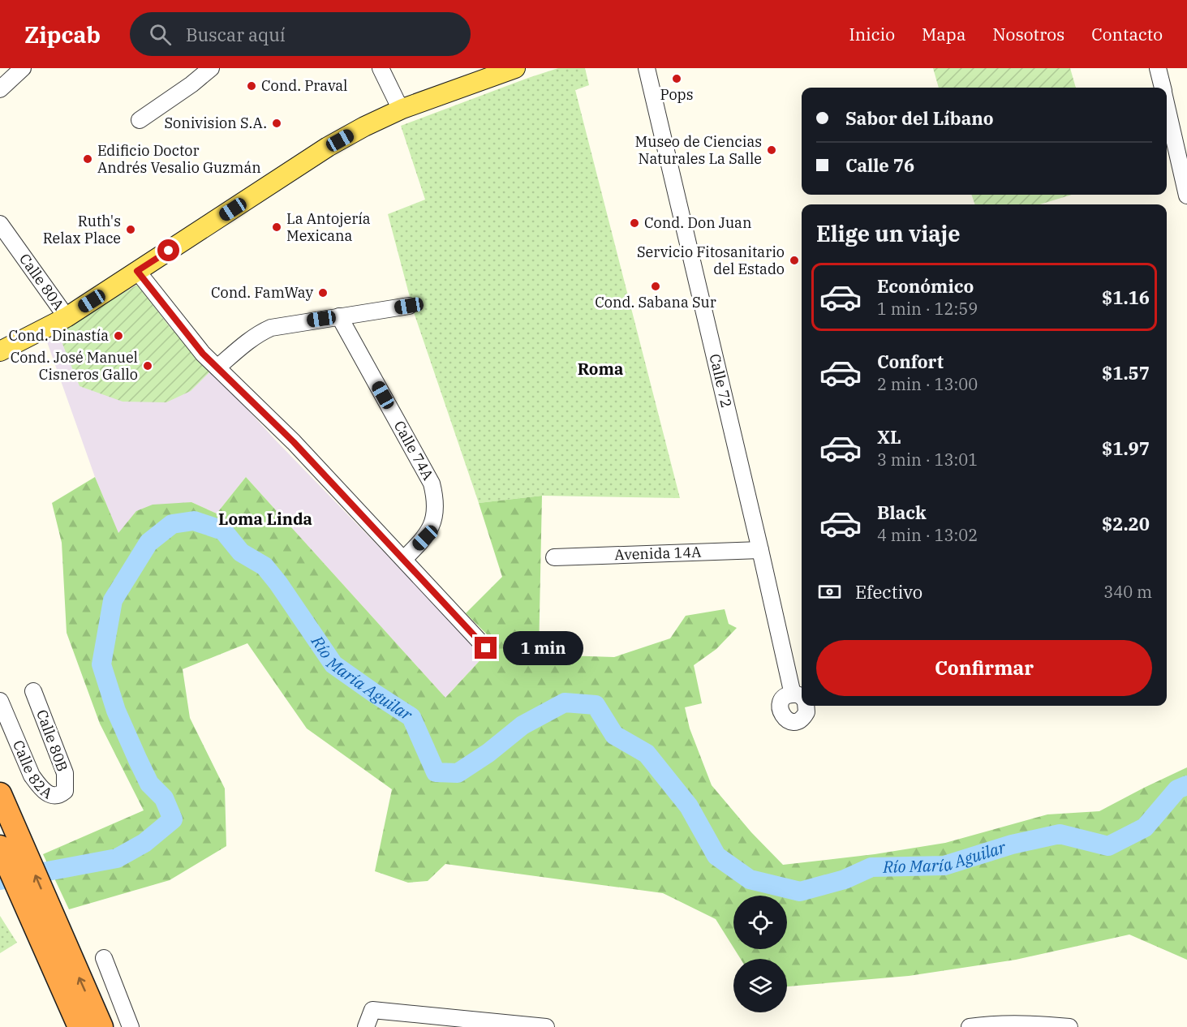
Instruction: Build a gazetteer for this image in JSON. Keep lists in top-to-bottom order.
{
  "streets": {
    "street": [
      "Calle 80A",
      "Calle 72",
      "Calle 74A",
      "Avenida 14A",
      "Calle 80B",
      "Calle 82A"
    ]
  },
  "crossings": [
    ["Calle 72", "Avenida 14A"],
    ["Calle 80B", "Calle 82A"]
  ],
  "districts": ["Roma", "Loma Linda"],
  "water": ["Río María Aguilar"],
  "places": [
    "Pops",
    "Cond. Praval",
    "Sonivision S.A.",
    "Museo de Ciencias Naturales La Salle",
    "Edificio Doctor Andrés Vesalio Guzmán",
    "Cond. Don Juan",
    "La Antojería Mexicana",
    "Ruth's Relax Place",
    "Servicio Fitosanitario del Estado",
    "Cond. Sabana Sur",
    "Cond. FamWay",
    "Cond. Dinastía",
    "Cond. José Manuel Cisneros Gallo"
  ],
  "page": {
    "header": "Zipcab",
    "search": "Buscar aquí",
    "nav": [
      "Inicio",
      "Mapa",
      "Nosotros",
      "Contacto"
    ],
    "banner": ["Sabor del Líbano", "Calle 76"],
    "heading": "Elige un viaje",
    "list": [
      {
        "name": "Económico",
        "note": "1 min · 12:59",
        "value": "$1.16"
      },
      {
        "name": "Confort",
        "note": "2 min · 13:00",
        "value": "$1.57"
      },
      {
        "name": "XL",
        "note": "3 min · 13:01",
        "value": "$1.97"
      },
      {
        "name": "Black",
        "note": "4 min · 13:02",
        "value": "$2.20"
      }
    ],
    "pay": ["Efectivo", "340 m"],
    "buttons": "Confirmar",
    "bubble": "1 min"
  }
}
